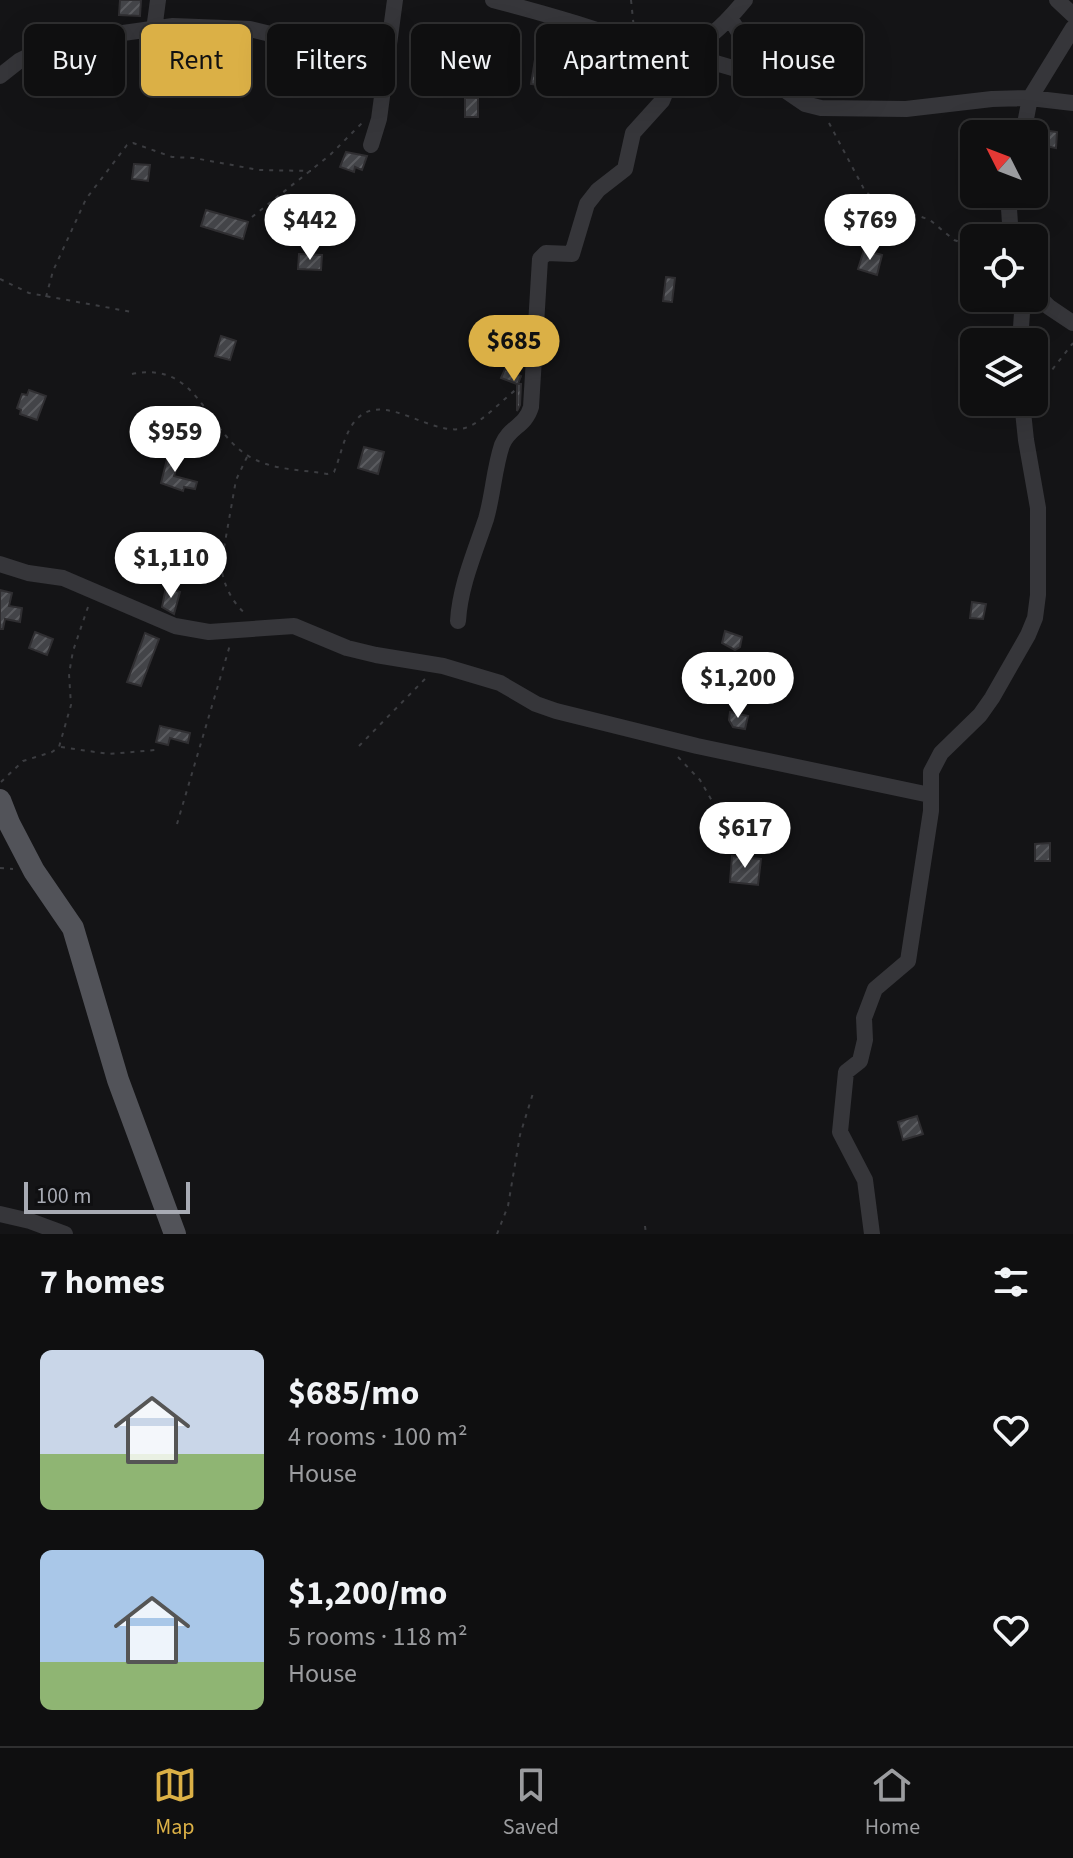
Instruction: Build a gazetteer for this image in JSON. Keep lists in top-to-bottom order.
{
  "scale_bar": "100 m",
  "north": "top left",
  "page": {
    "chip": [
      "Buy",
      "Rent",
      "Filters",
      "New",
      "Apartment",
      "House"
    ],
    "price": [
      "$442",
      "$769",
      "$685",
      "$959",
      "$1,110",
      "$1,200",
      "$617"
    ],
    "scale": "100 m",
    "heading": "7 homes",
    "list": [
      {
        "name": "$685/mo",
        "note": "4 rooms · 100 m² · House"
      },
      {
        "name": "$1,200/mo",
        "note": "5 rooms · 118 m² · House"
      }
    ],
    "tabs": ["Map", "Saved", "Home"]
  }
}
